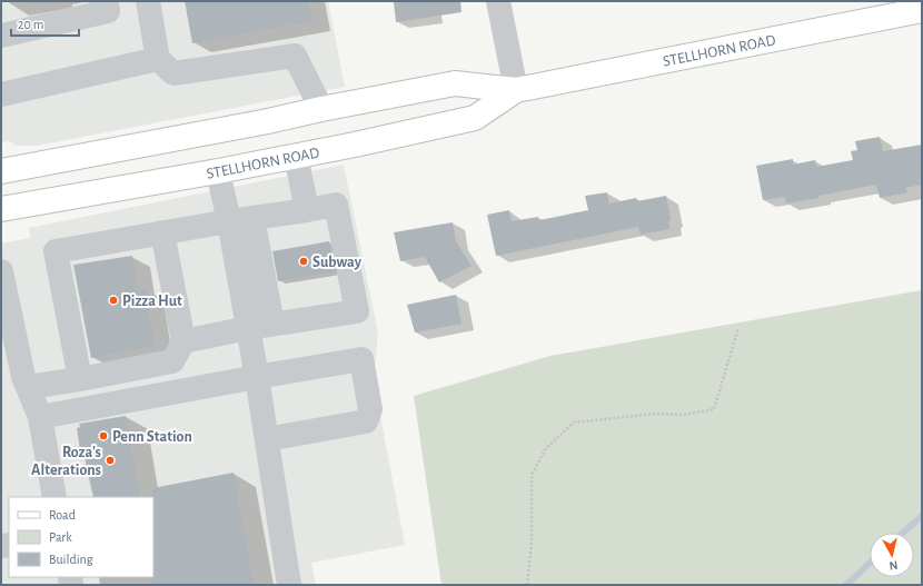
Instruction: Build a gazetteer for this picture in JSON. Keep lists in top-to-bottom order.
{
  "streets": {
    "main road": ["STELLHORN ROAD"]
  },
  "places": [
    "Subway",
    "Pizza Hut",
    "Penn Station",
    "Roza's Alterations"
  ],
  "legend": ["Road", "Park", "Building"],
  "scale_bar": "20 m",
  "north": "bottom"
}
